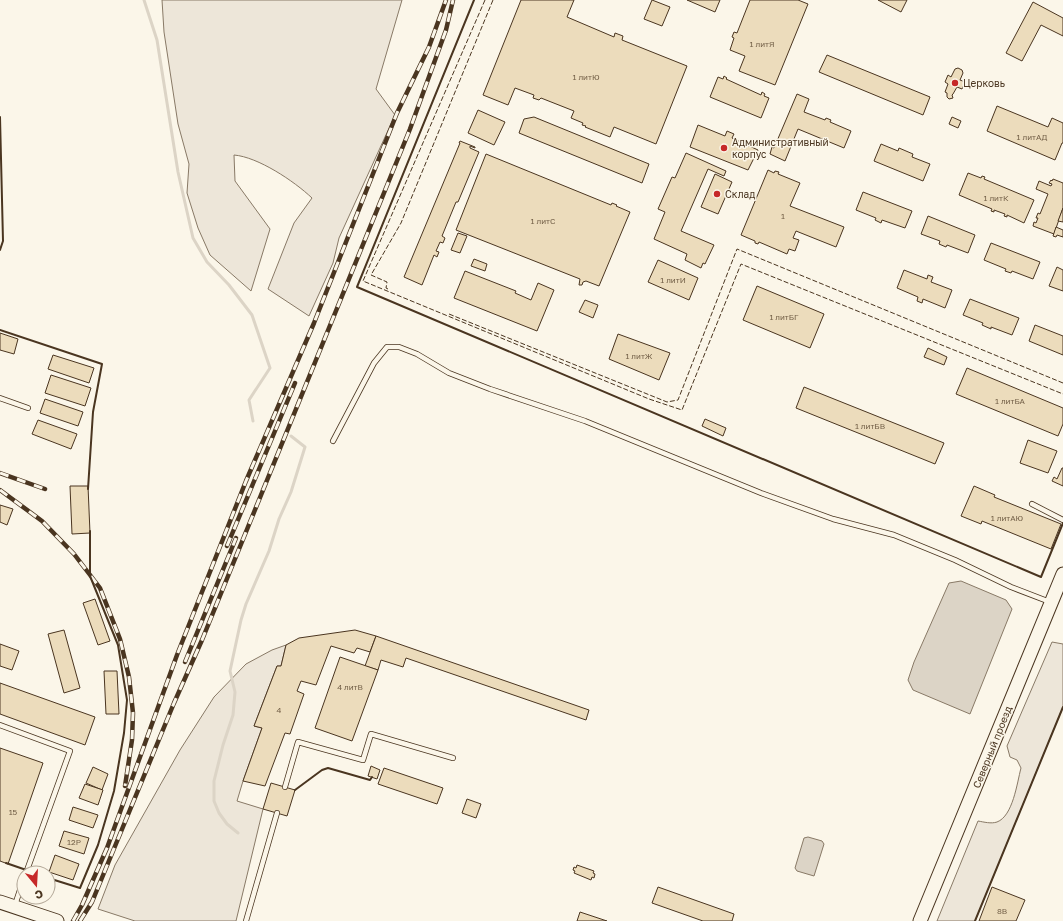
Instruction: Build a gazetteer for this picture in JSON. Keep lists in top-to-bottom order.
{
  "streets": {
    "street": ["Северный проезд"]
  },
  "places": ["Церковь", "Административный корпус", "Склад"],
  "house_numbers": [
    "1 литЯ",
    "1 литЮ",
    "1 литАД",
    "1 литК",
    "1",
    "1 литС",
    "1 литИ",
    "1 литБГ",
    "1 литЖ",
    "1 литБА",
    "1 литБВ",
    "1 литАЮ",
    "4 литВ",
    "4",
    "15",
    "12Р",
    "8В"
  ],
  "north": "bottom"
}
